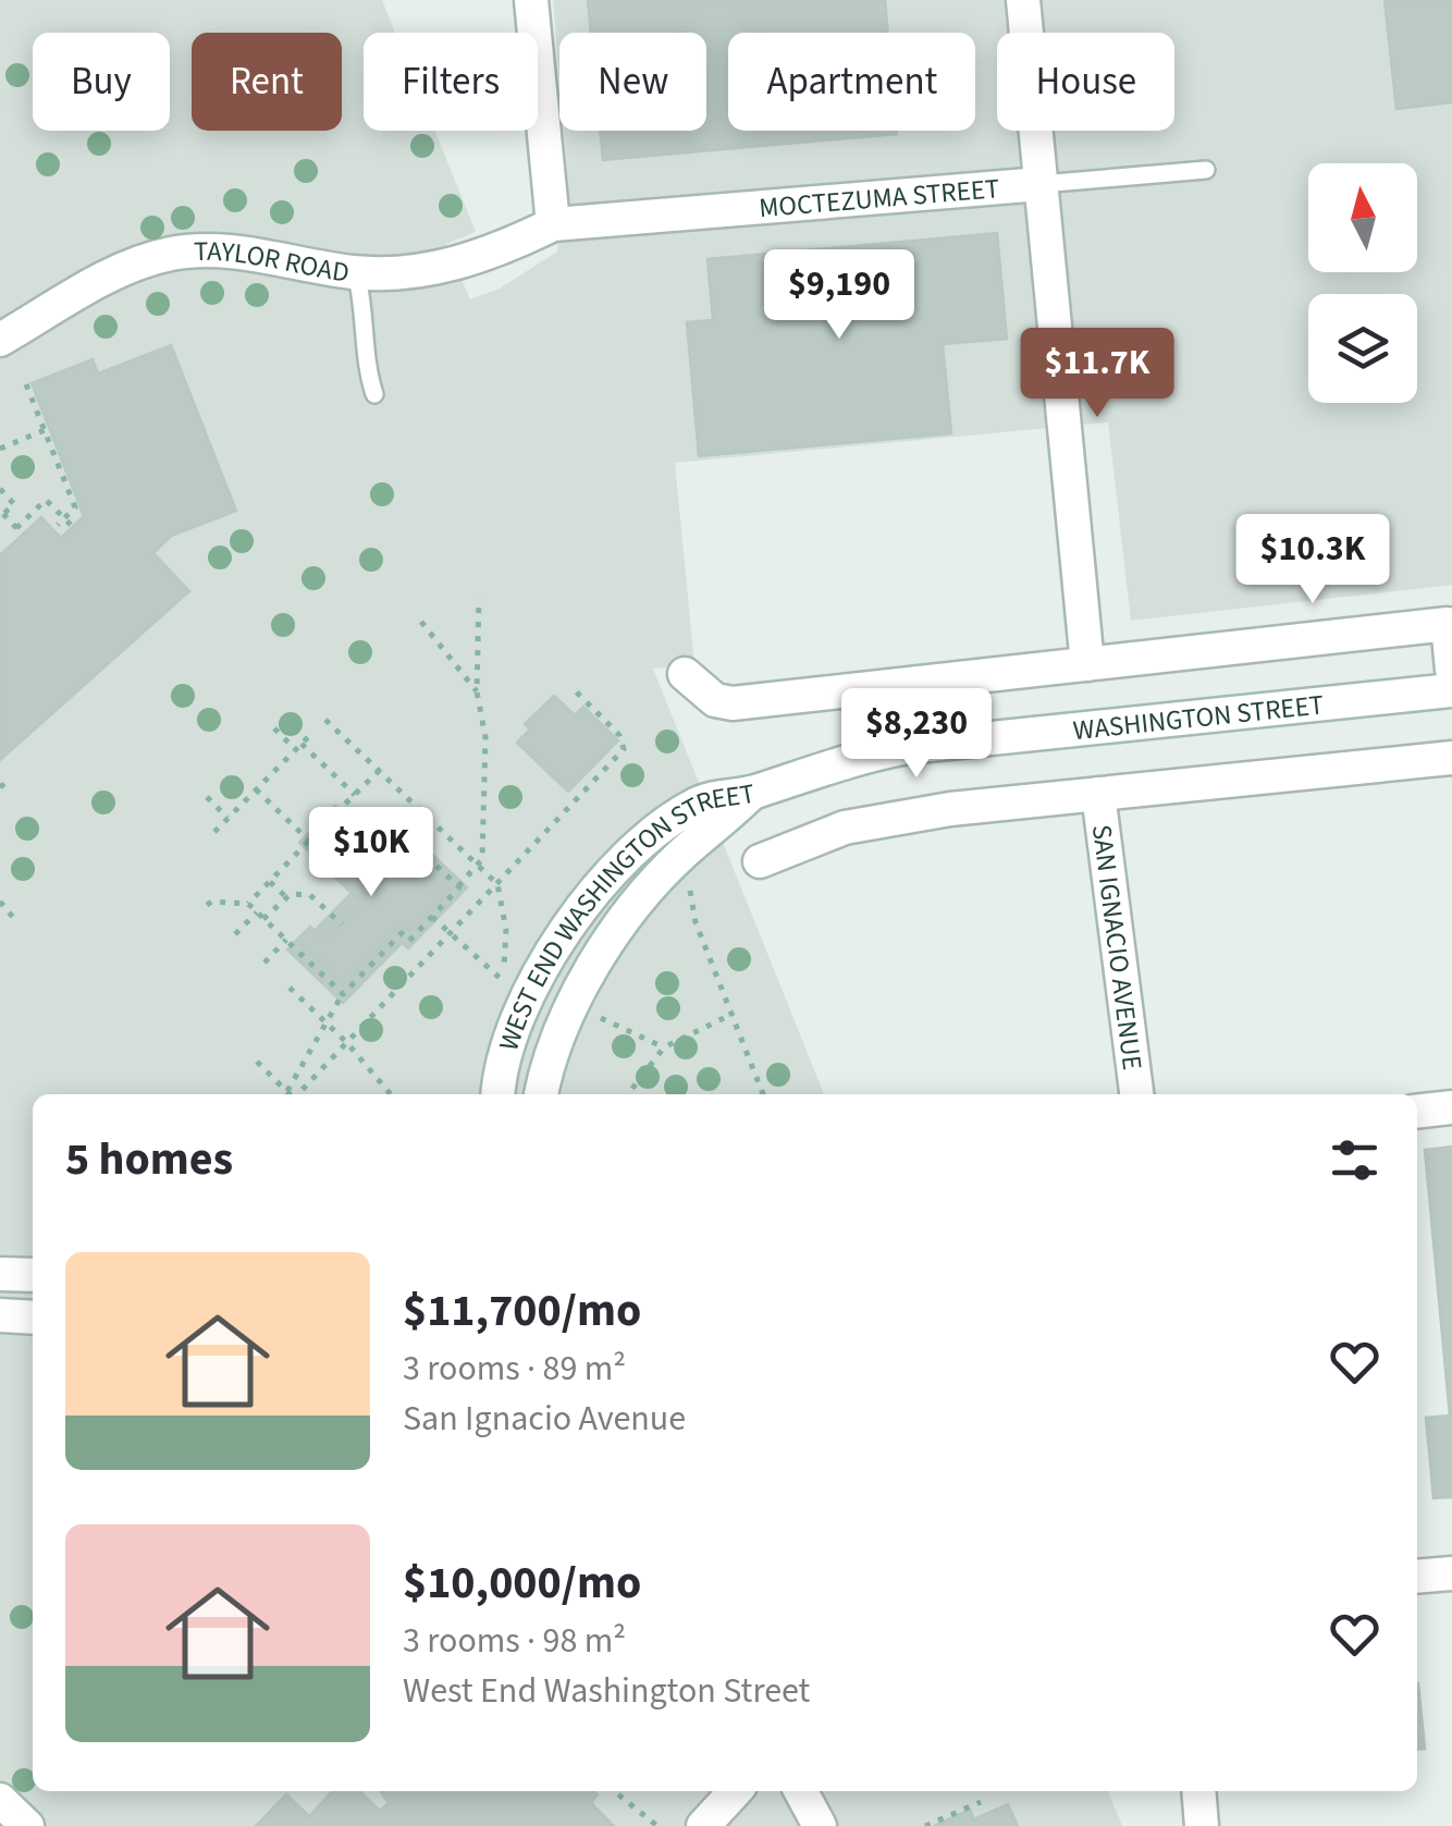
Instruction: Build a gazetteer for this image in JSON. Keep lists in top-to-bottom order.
{
  "streets": {
    "street": [
      "MOCTEZUMA STREET",
      "TAYLOR ROAD",
      "WASHINGTON STREET",
      "WEST END WASHINGTON STREET",
      "SAN IGNACIO AVENUE"
    ]
  },
  "crossings": [
    ["MOCTEZUMA STREET", "TAYLOR ROAD"],
    ["WASHINGTON STREET", "WEST END WASHINGTON STREET"]
  ],
  "north": "top",
  "page": {
    "chip": [
      "Buy",
      "Rent",
      "Filters",
      "New",
      "Apartment",
      "House"
    ],
    "price": [
      "$9,190",
      "$11.7K",
      "$10.3K",
      "$8,230",
      "$10K"
    ],
    "heading": "5 homes",
    "list": [
      {
        "name": "$11,700/mo",
        "note": "3 rooms · 89 m² · San Ignacio Avenue"
      },
      {
        "name": "$10,000/mo",
        "note": "3 rooms · 98 m² · West End Washington Street"
      }
    ]
  }
}
